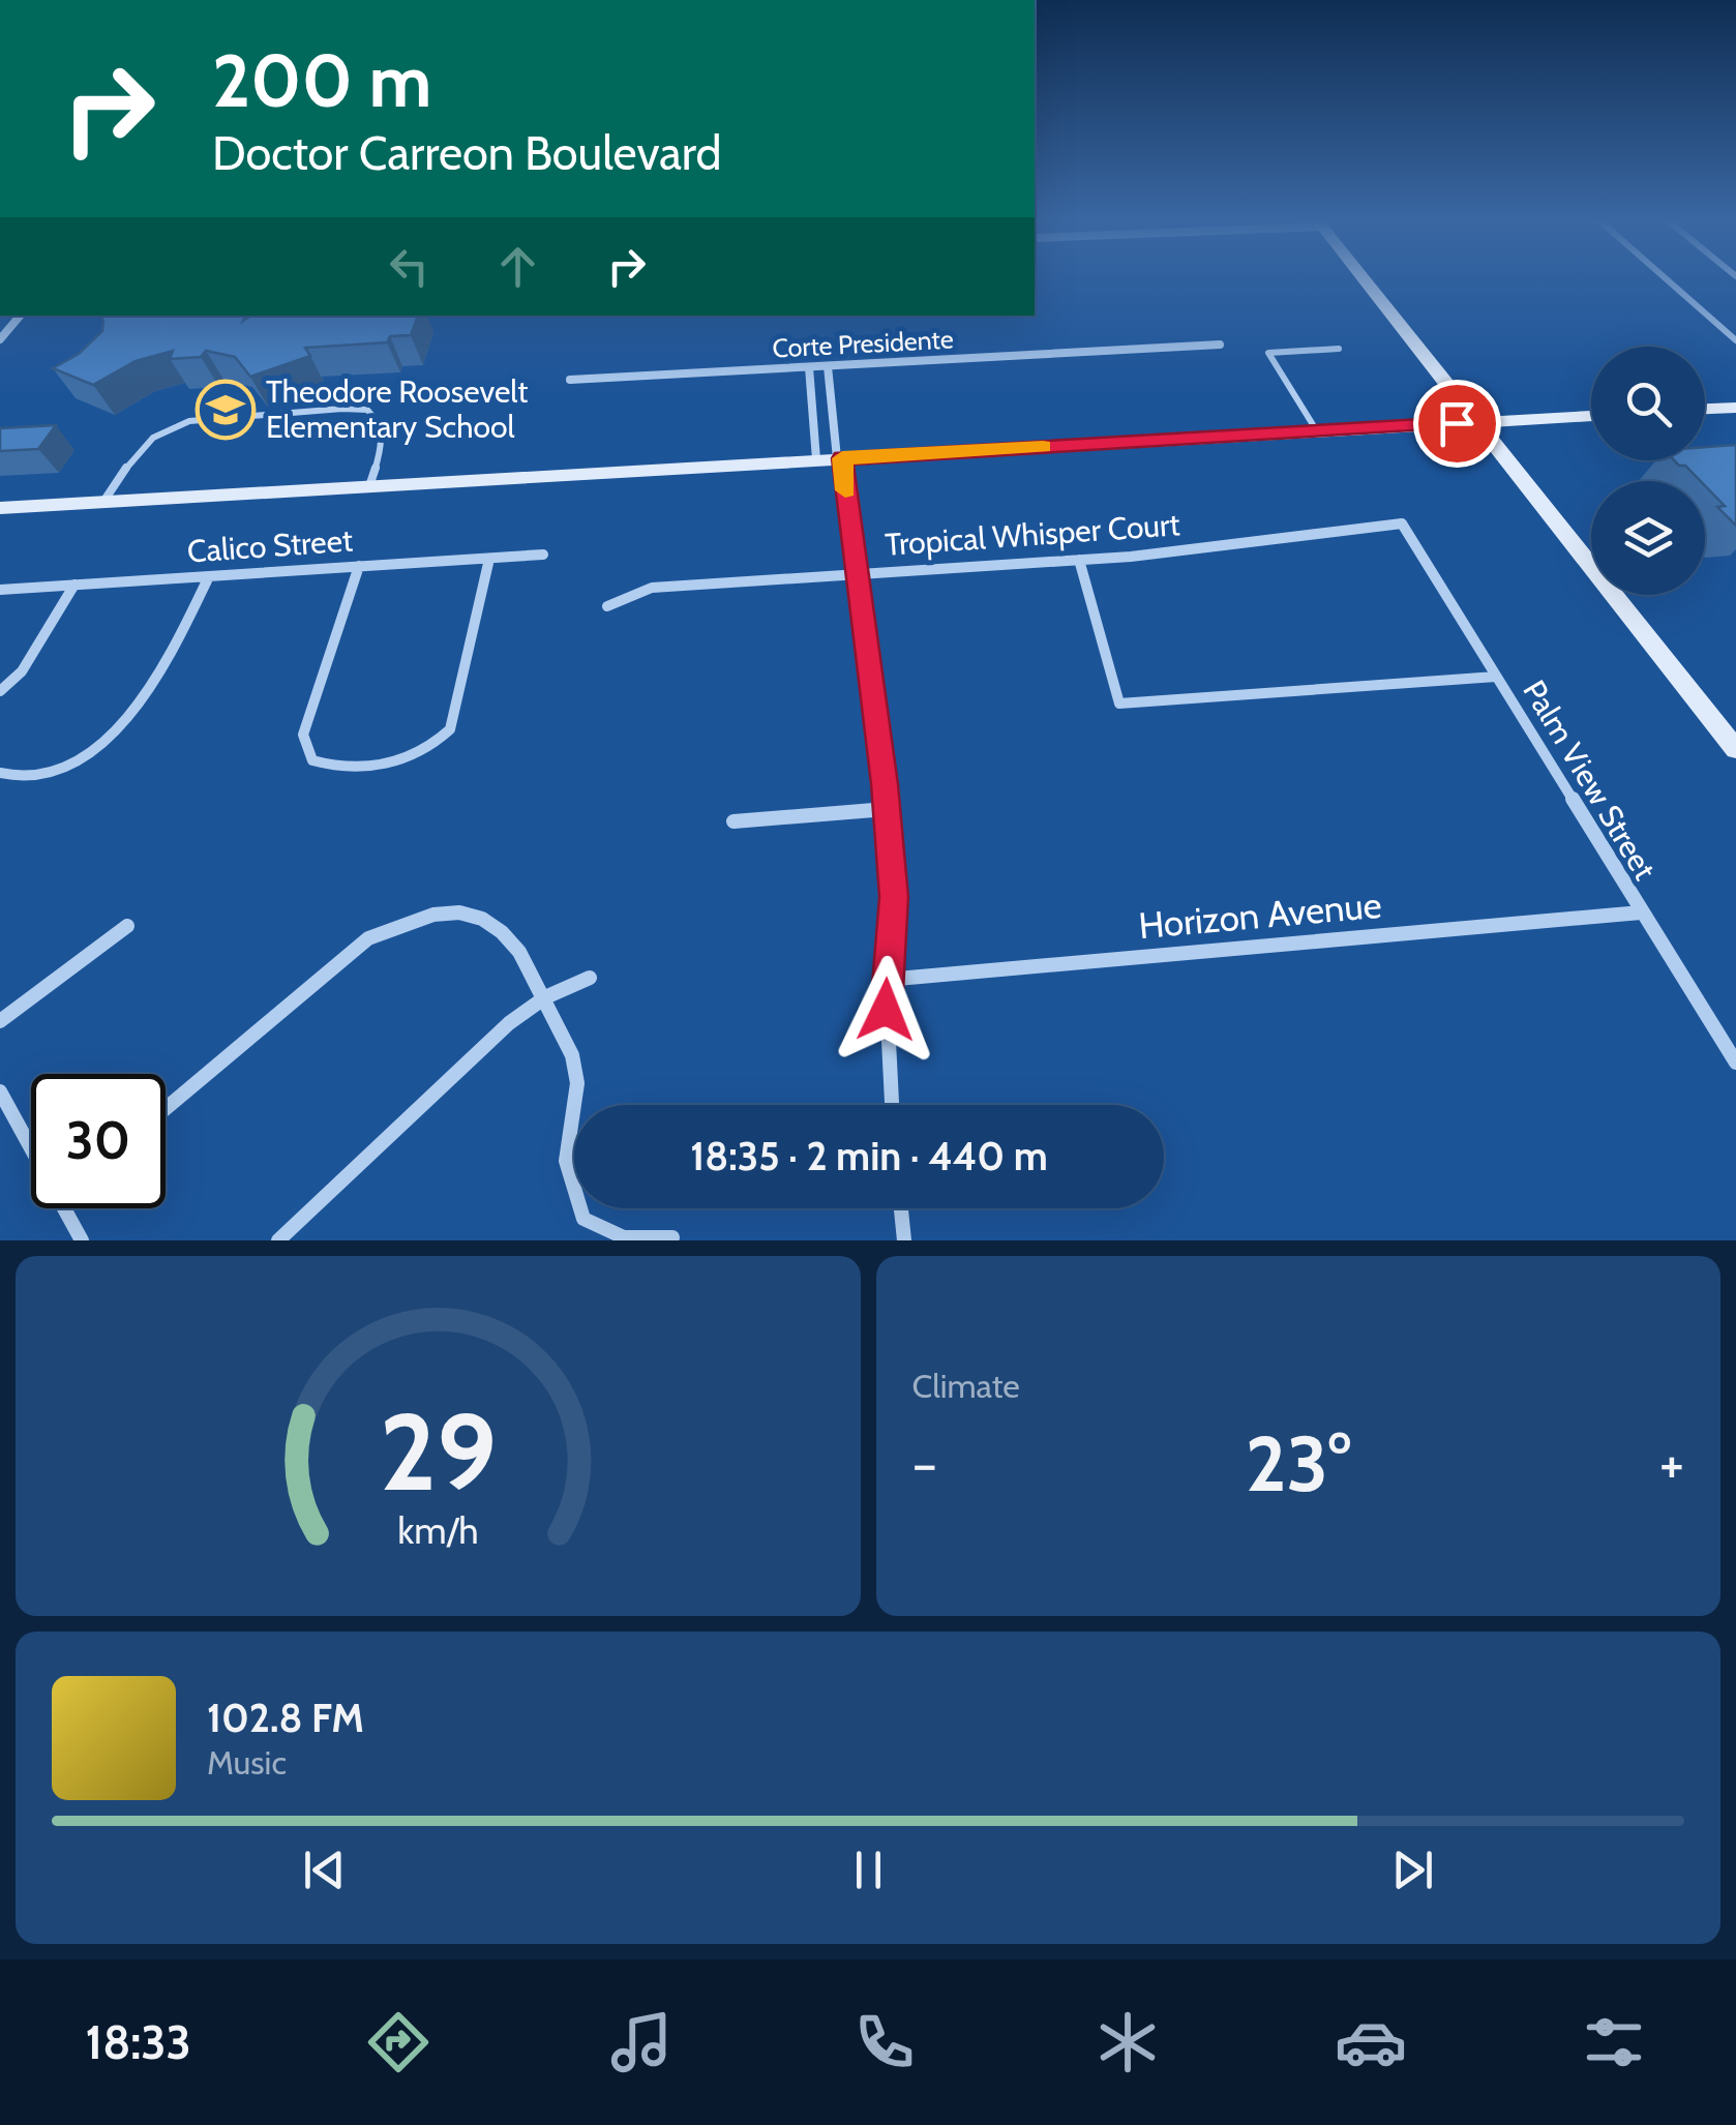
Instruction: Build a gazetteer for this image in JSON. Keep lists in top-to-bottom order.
{
  "streets": {
    "street": [
      "Corte Presidente",
      "Tropical Whisper Court",
      "Calico Street",
      "Palm View Street",
      "Horizon Avenue"
    ]
  },
  "crossings": [
    ["Tropical Whisper Court", "Palm View Street"],
    ["Palm View Street", "Horizon Avenue"]
  ],
  "places": {
    "school or university": ["Theodore Roosevelt Elementary School"]
  },
  "page": {
    "turn": ["200 m", "Doctor Carreon Boulevard"],
    "limit": "30",
    "trip": "18:35 · 2 min · 440 m",
    "tile": "Climate",
    "heat": ["−", "23°", "+"],
    "song": ["102.8 FM", "Music"],
    "tabs": "18:33",
    "gauge": ["29", "km/h"]
  }
}
